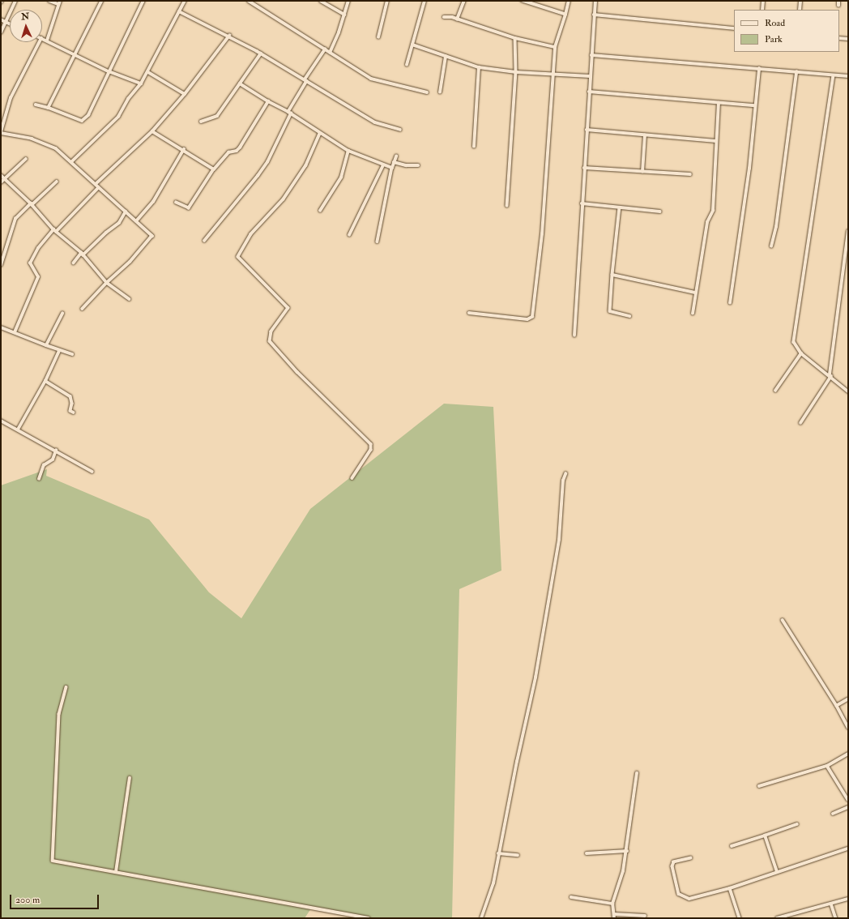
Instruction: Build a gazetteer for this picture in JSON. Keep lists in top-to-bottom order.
{
  "legend": ["Road", "Park"],
  "scale_bar": "200 m",
  "north": "top"
}
